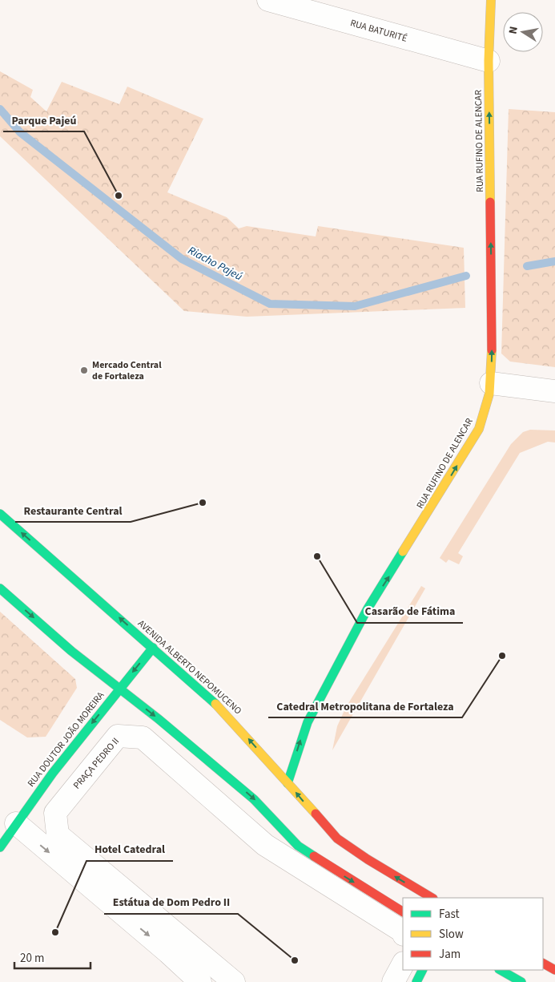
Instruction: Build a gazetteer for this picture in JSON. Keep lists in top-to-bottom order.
{
  "streets": {
    "main road": ["RUA RUFINO DE ALENCAR", "AVENIDA ALBERTO NEPOMUCENO", "RUA DOUTOR JOÃO MOREIRA"],
    "street": ["RUA BATURITÉ", "PRAÇA PEDRO II"]
  },
  "crossings": [
    ["RUA BATURITÉ", "RUA RUFINO DE ALENCAR"],
    ["RUA RUFINO DE ALENCAR", "AVENIDA ALBERTO NEPOMUCENO"],
    ["AVENIDA ALBERTO NEPOMUCENO", "RUA DOUTOR JOÃO MOREIRA"]
  ],
  "one_way": ["RUA RUFINO DE ALENCAR", "RUA DOUTOR JOÃO MOREIRA"],
  "water": ["Riacho Pajeú"],
  "places": [
    "Parque Pajeú",
    "Mercado Central de Fortaleza",
    "Restaurante Central",
    "Casarão de Fátima",
    "Catedral Metropolitana de Fortaleza",
    "Hotel Catedral",
    "Estátua de Dom Pedro II"
  ],
  "legend": ["Fast", "Slow", "Jam"],
  "scale_bar": "20 m",
  "north": "left"
}
